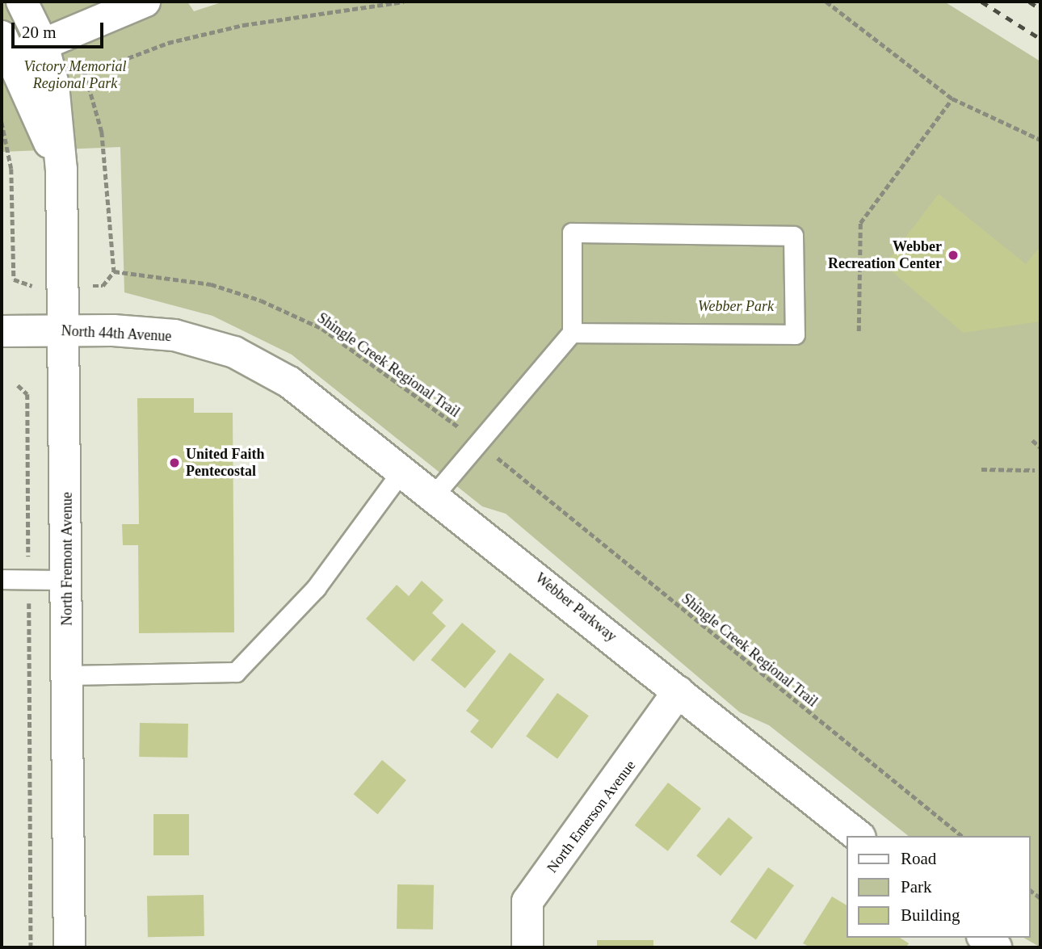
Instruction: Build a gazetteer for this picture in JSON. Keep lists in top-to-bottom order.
{
  "streets": {
    "street": [
      "North 44th Avenue",
      "North Fremont Avenue",
      "Webber Parkway",
      "North Emerson Avenue"
    ],
    "path": ["Shingle Creek Regional Trail"]
  },
  "crossings": [
    ["North 44th Avenue", "North Fremont Avenue"],
    ["North 44th Avenue", "Webber Parkway"],
    ["Webber Parkway", "North Emerson Avenue"]
  ],
  "parks": ["Victory Memorial Regional Park", "Webber Park"],
  "places": ["Webber Recreation Center", "United Faith Pentecostal"],
  "legend": ["Road", "Park", "Building"],
  "scale_bar": "20 m"
}
